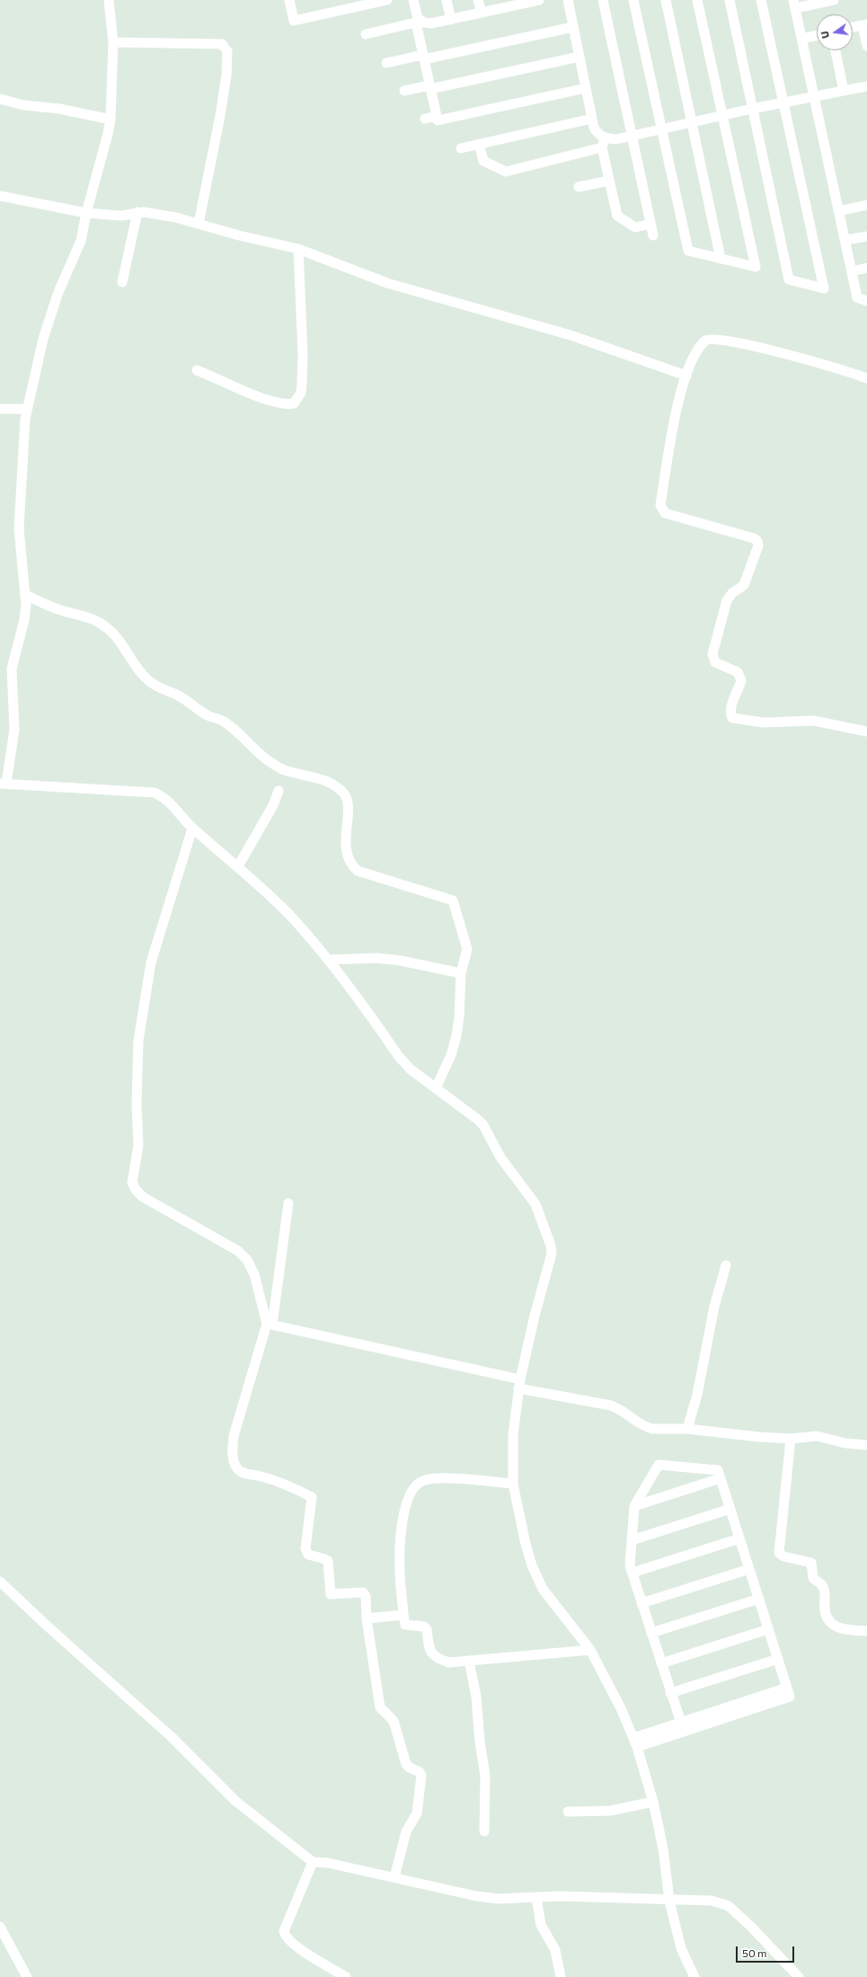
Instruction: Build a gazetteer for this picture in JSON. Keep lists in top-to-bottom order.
{
  "scale_bar": "50 m",
  "north": "left"
}
